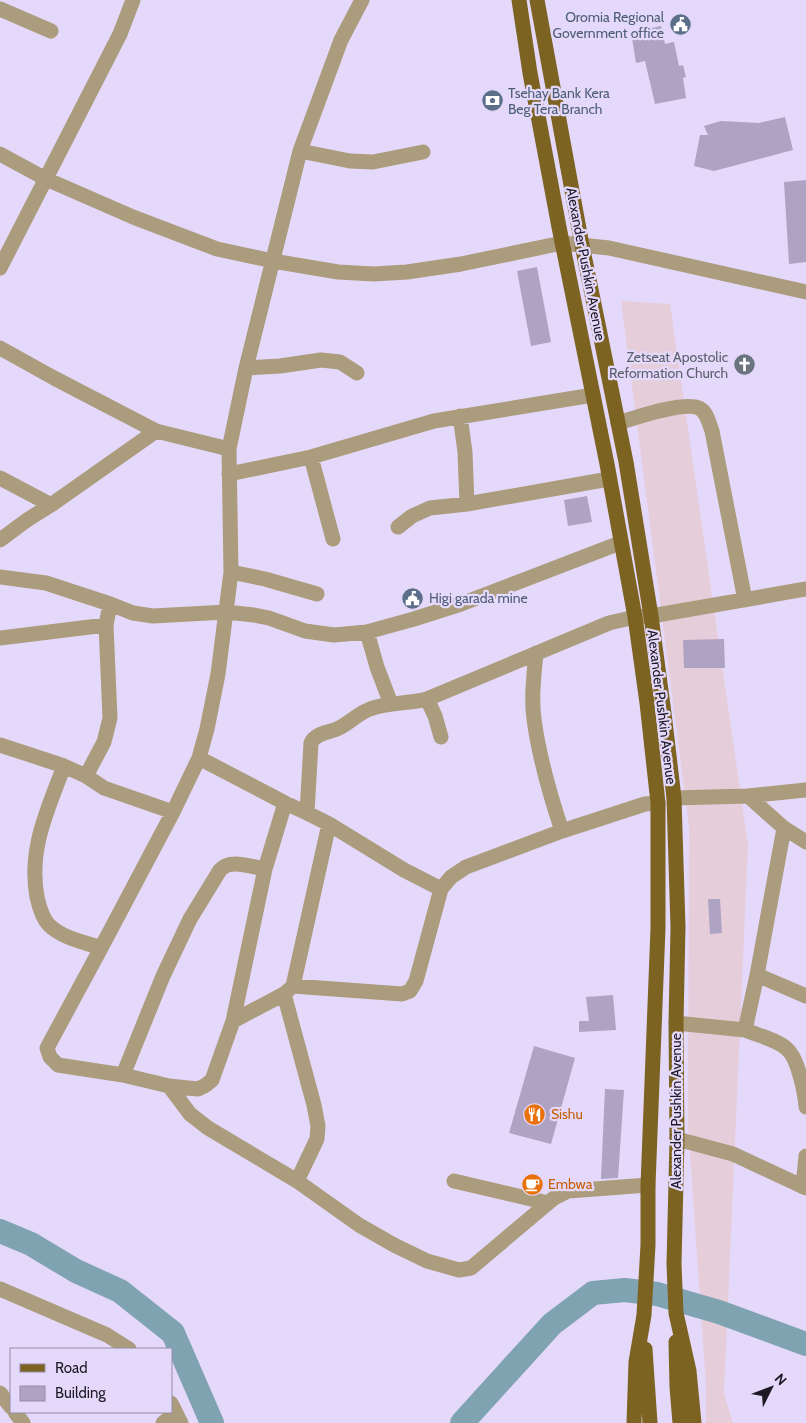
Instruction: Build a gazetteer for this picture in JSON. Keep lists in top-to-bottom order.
{
  "streets": {
    "main road": ["Alexander Pushkin Avenue"]
  },
  "places": {
    "public building": ["Oromia Regional Government office", "Higi garada mine"],
    "bank": ["Tsehay Bank Kera Beg Tera Branch"],
    "church": ["Zetseat Apostolic Reformation Church"],
    "restaurant": ["Sishu"],
    "cafe": ["Embwa"]
  },
  "legend": ["Road", "Building"],
  "north": "top right"
}
